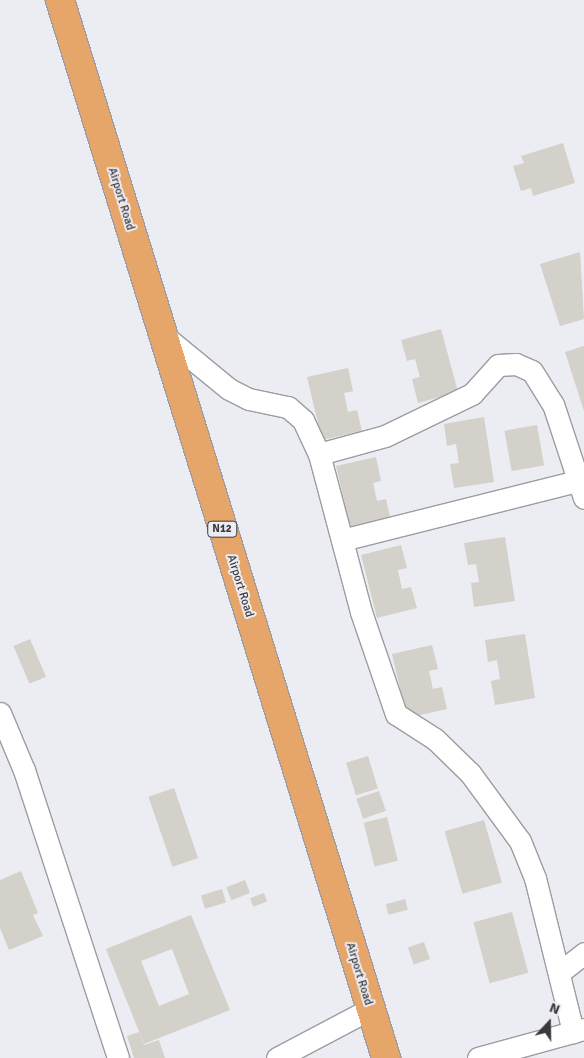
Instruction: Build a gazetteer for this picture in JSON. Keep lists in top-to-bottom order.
{
  "streets": {
    "highway": ["Airport Road", "N12"]
  },
  "north": "top"
}
